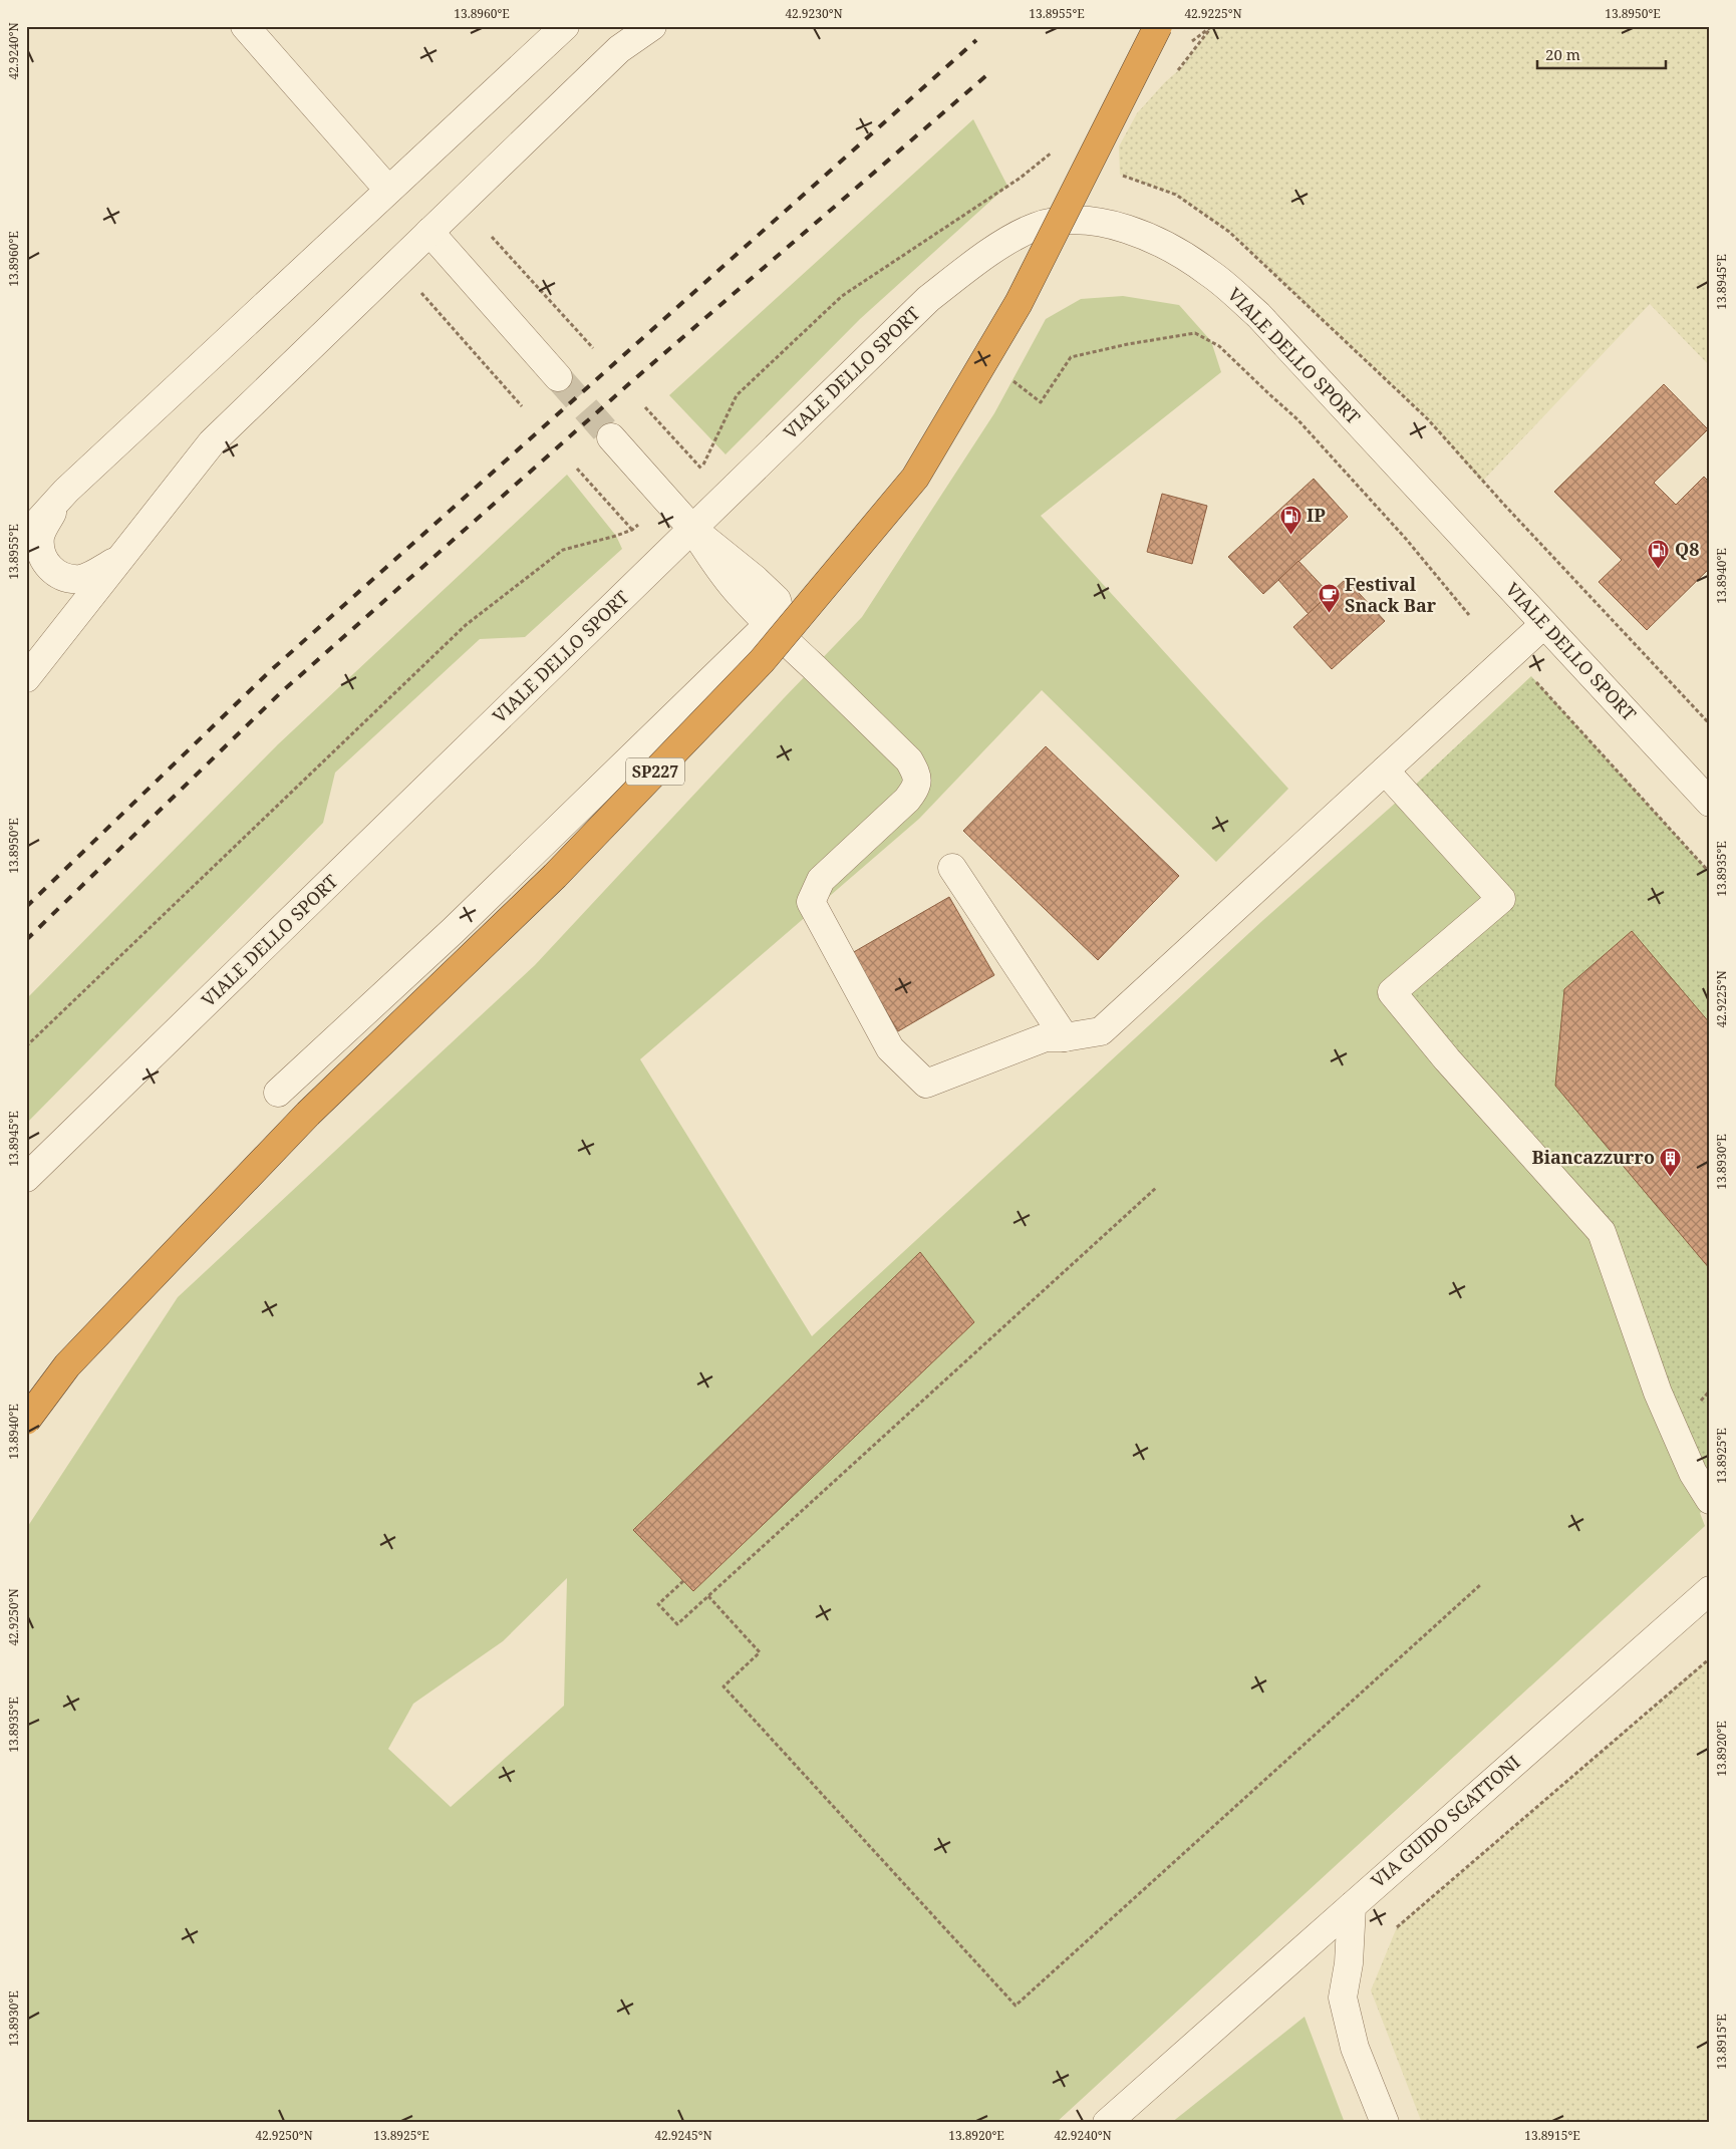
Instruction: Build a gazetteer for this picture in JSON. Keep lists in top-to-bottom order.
{
  "streets": {
    "highway": ["SP227"],
    "street": ["VIALE DELLO SPORT", "VIA GUIDO SGATTONI"]
  },
  "places": {
    "fuel station": ["IP", "Q8"],
    "cafe": ["Festival Snack Bar"],
    "building": ["Biancazzurro"]
  },
  "scale_bar": "20 m",
  "coordinates": [
    "13.8960°E",
    "42.9230°N",
    "13.8955°E",
    "42.9225°N",
    "13.8950°E",
    "42.9240°N",
    "13.8945°E",
    "13.8940°E",
    "13.8935°E",
    "13.8930°E",
    "13.8925°E",
    "42.9250°N",
    "13.8920°E",
    "13.8915°E",
    "42.9245°N"
  ]
}
